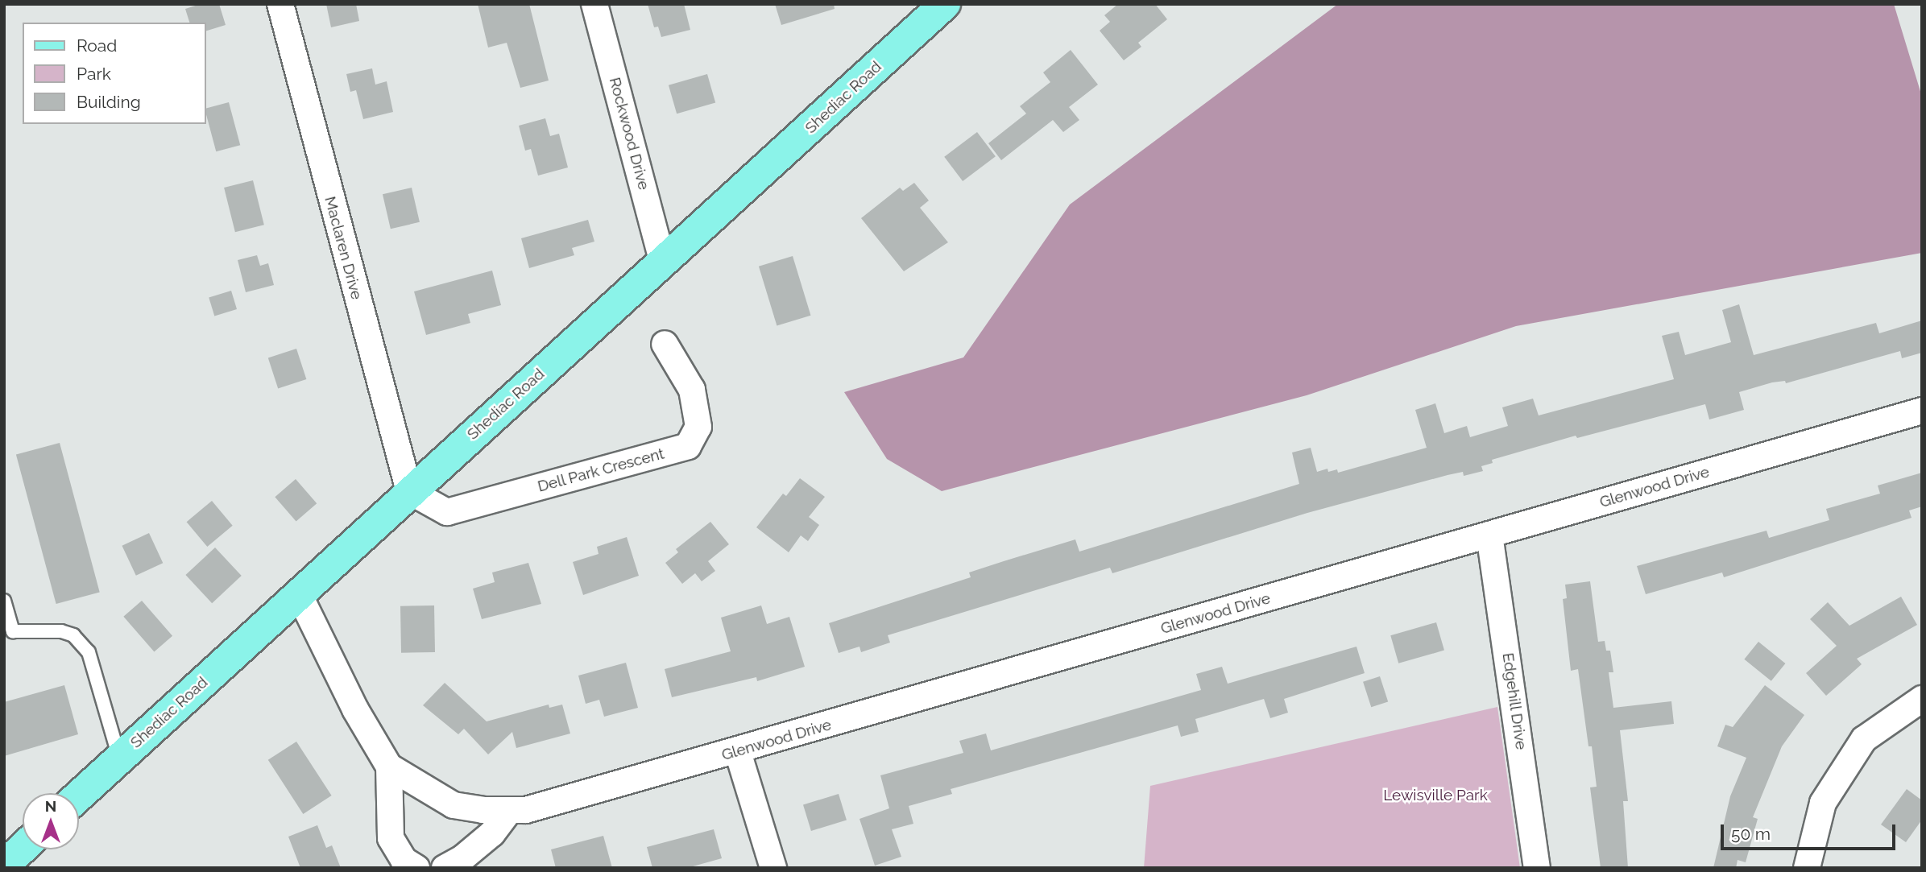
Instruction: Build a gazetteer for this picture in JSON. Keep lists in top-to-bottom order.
{
  "streets": {
    "main road": ["Shediac Road"],
    "street": [
      "Rockwood Drive",
      "Maclaren Drive",
      "Dell Park Crescent",
      "Glenwood Drive",
      "Edgehill Drive"
    ]
  },
  "crossings": [
    ["Shediac Road", "Rockwood Drive"],
    ["Shediac Road", "Maclaren Drive"],
    ["Shediac Road", "Dell Park Crescent"],
    ["Shediac Road", "Glenwood Drive"],
    ["Maclaren Drive", "Dell Park Crescent"],
    ["Glenwood Drive", "Edgehill Drive"]
  ],
  "parks": ["Lewisville Park"],
  "legend": ["Road", "Park", "Building"],
  "scale_bar": "50 m",
  "north": "top"
}
